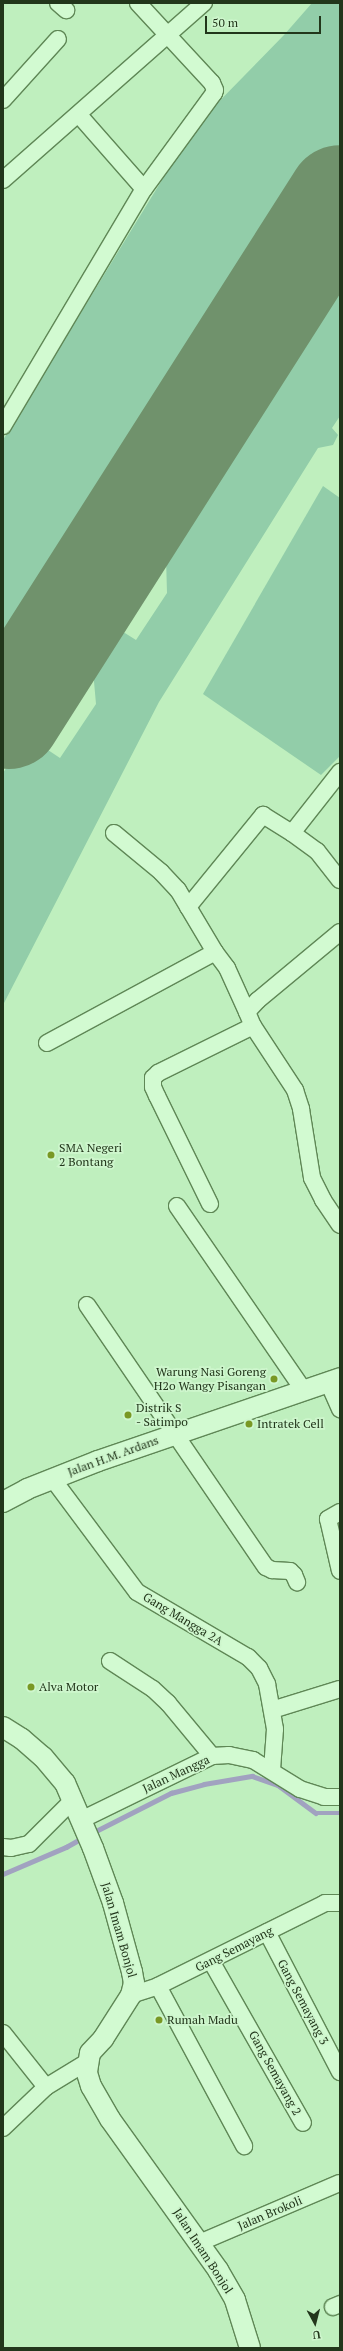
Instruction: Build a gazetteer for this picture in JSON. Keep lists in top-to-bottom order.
{
  "streets": {
    "street": [
      "Jalan H.M. Ardans",
      "Gang Mangga 2A",
      "Jalan Mangga",
      "Jalan Imam Bonjol",
      "Gang Semayang",
      "Gang Semayang 3",
      "Gang Semayang 2",
      "Jalan Brokoli"
    ]
  },
  "crossings": [
    ["Jalan H.M. Ardans", "Gang Mangga 2A"],
    ["Gang Mangga 2A", "Jalan Mangga"],
    ["Jalan Mangga", "Jalan Imam Bonjol"],
    ["Jalan Imam Bonjol", "Gang Semayang"],
    ["Jalan Imam Bonjol", "Jalan Brokoli"],
    ["Gang Semayang", "Gang Semayang 3"],
    ["Gang Semayang", "Gang Semayang 2"]
  ],
  "places": [
    "SMA Negeri 2 Bontang",
    "Warung Nasi Goreng H2o Wangy Pisangan",
    "Distrik S - Satimpo",
    "Intratek Cell",
    "Alva Motor",
    "Rumah Madu"
  ],
  "scale_bar": "50 m",
  "north": "bottom"
}
